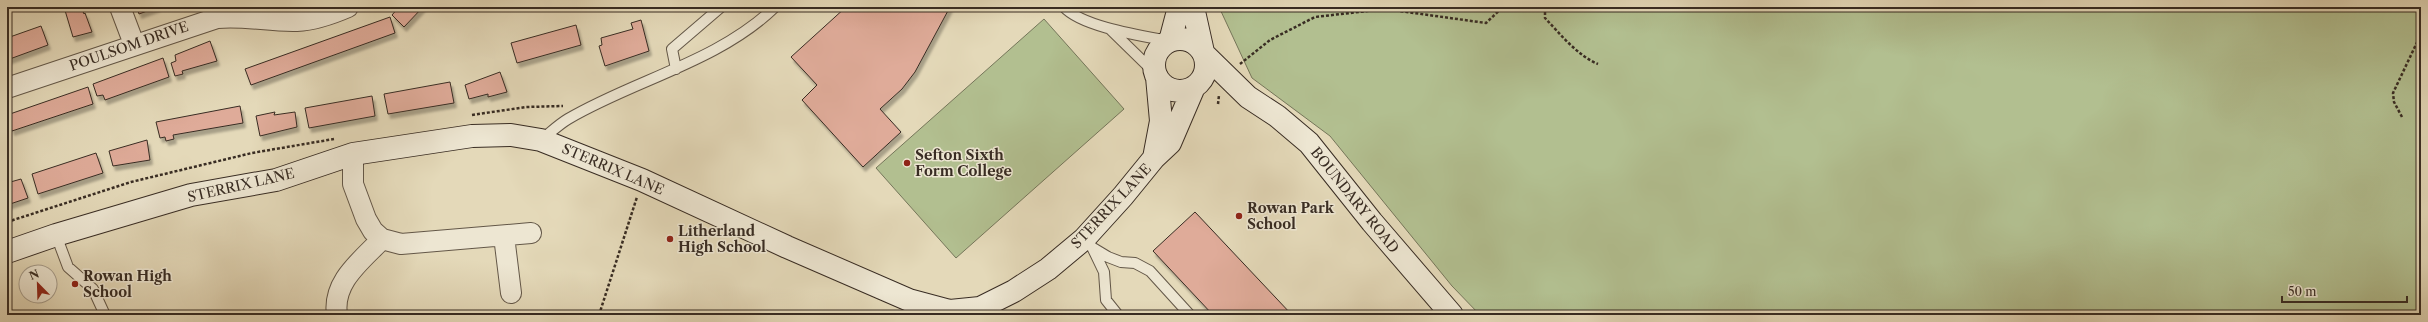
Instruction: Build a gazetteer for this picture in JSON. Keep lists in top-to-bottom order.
{
  "streets": {
    "street": ["POULSOM DRIVE", "STERRIX LANE", "BOUNDARY ROAD"]
  },
  "crossings": [
    ["STERRIX LANE", "BOUNDARY ROAD"]
  ],
  "places": [
    "Sefton Sixth Form College",
    "Rowan Park School",
    "Litherland High School",
    "Rowan High School"
  ],
  "scale_bar": "50 m",
  "north": "top left"
}
